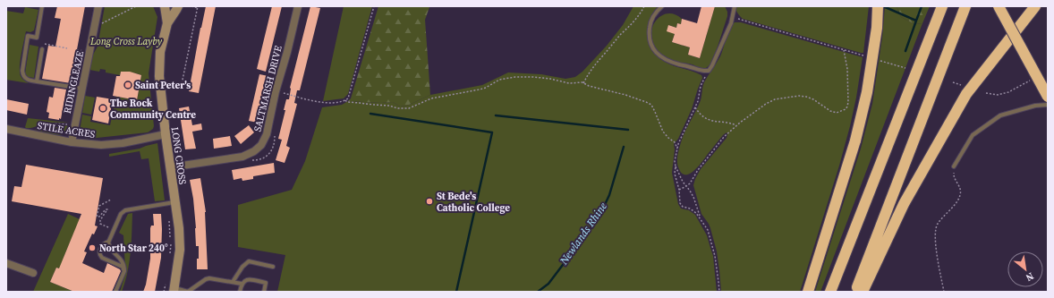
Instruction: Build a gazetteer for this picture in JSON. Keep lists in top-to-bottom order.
{
  "streets": {
    "street": [
      "RIDINGLEAZE",
      "SALTMARSH DRIVE",
      "STILE ACRES",
      "LONG CROSS"
    ]
  },
  "crossings": [
    ["RIDINGLEAZE", "STILE ACRES"],
    ["SALTMARSH DRIVE", "LONG CROSS"],
    ["STILE ACRES", "LONG CROSS"]
  ],
  "water": ["Newlands Rhine"],
  "parks": ["Long Cross Layby"],
  "places": [
    "Saint Peter's",
    "The Rock Community Centre",
    "St Bede's Catholic College",
    "North Star 240°"
  ],
  "north": "bottom right"
}
